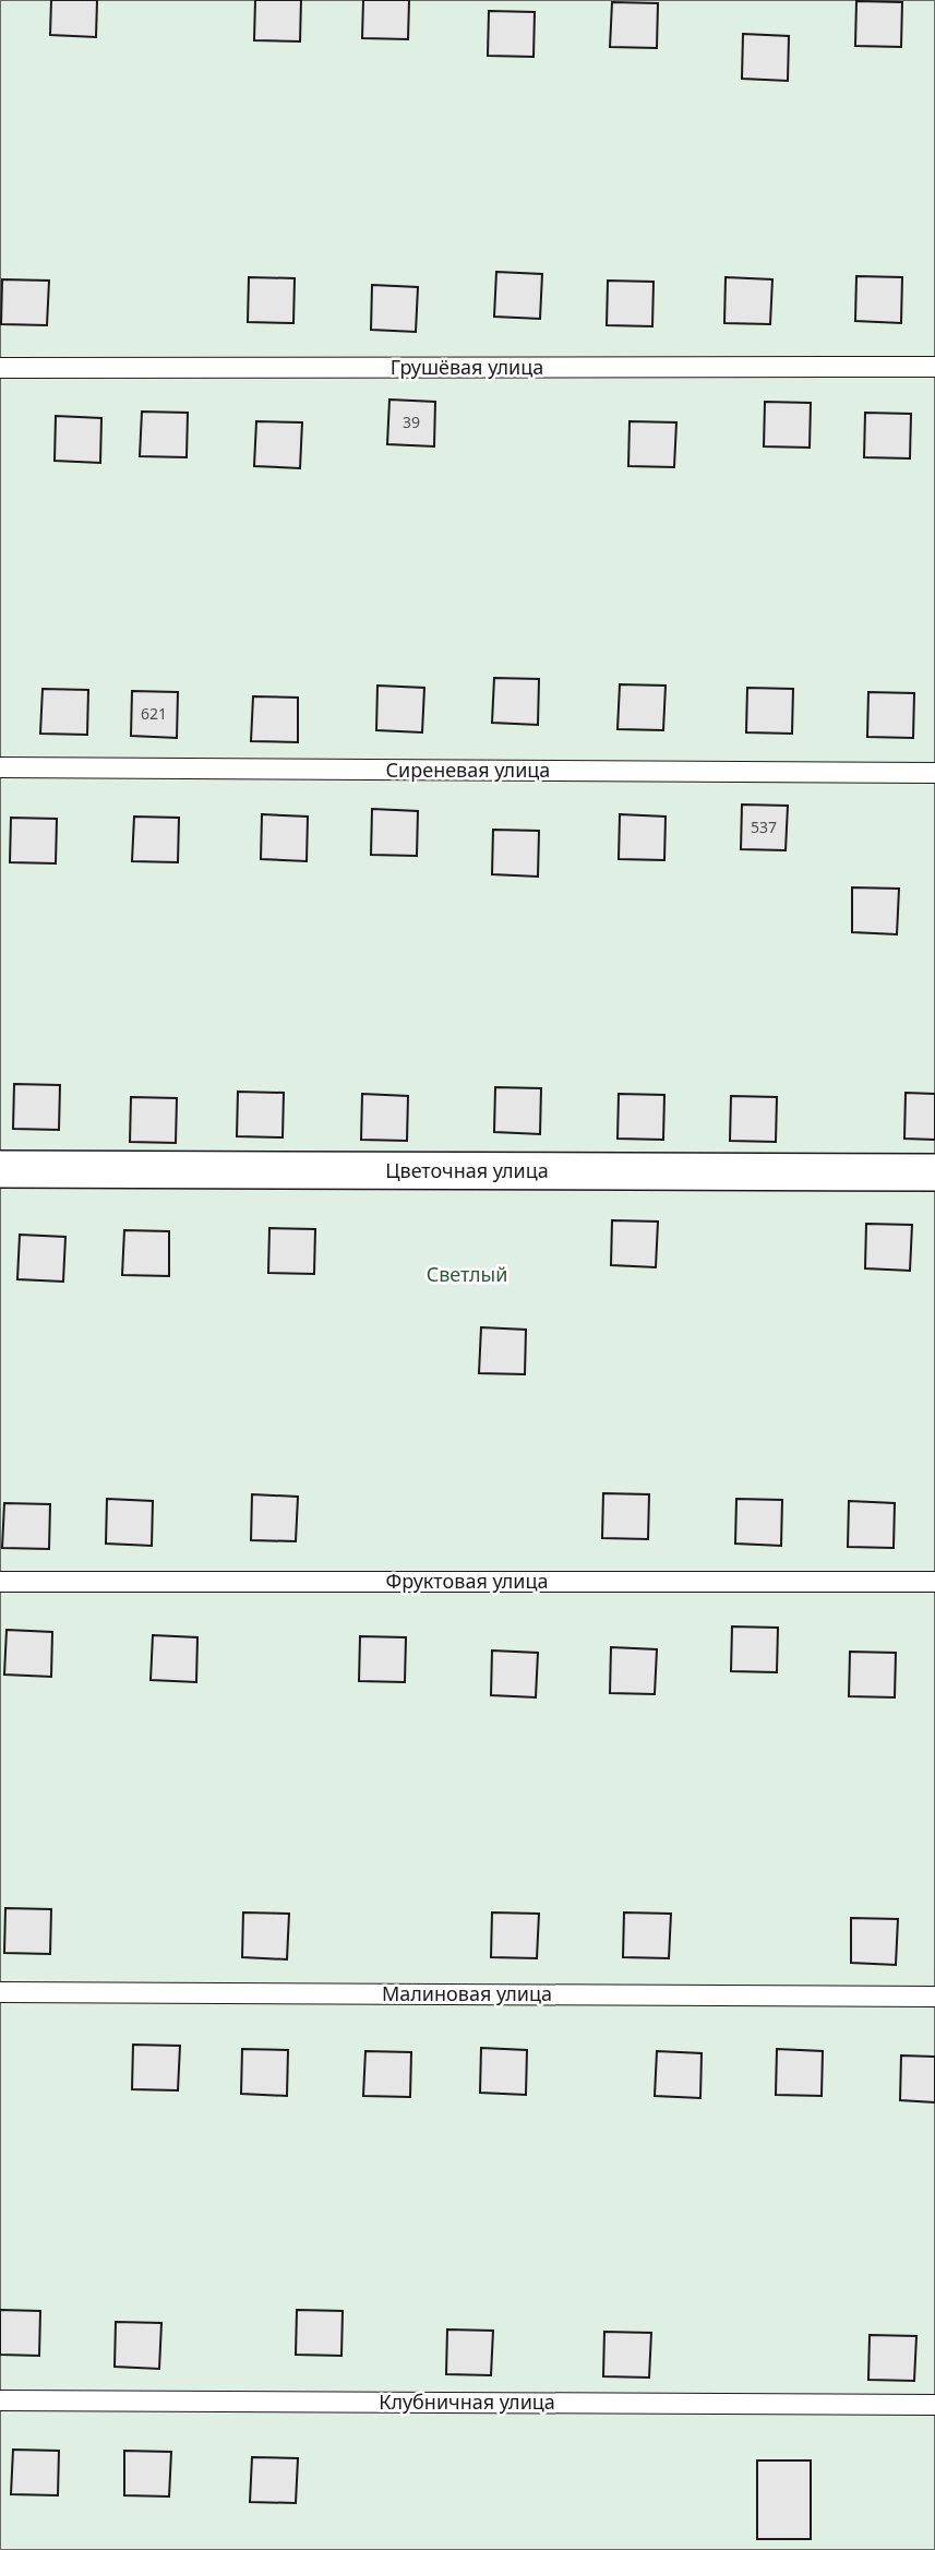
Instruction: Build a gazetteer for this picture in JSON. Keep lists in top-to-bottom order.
{
  "streets": {
    "street": ["Цветочная улица"],
    "lane": [
      "Грушёвая улица",
      "Сиреневая улица",
      "Фруктовая улица",
      "Малиновая улица",
      "Клубничная улица"
    ]
  },
  "parks": ["Светлый"],
  "house_numbers": ["39", "621", "537"]
}
